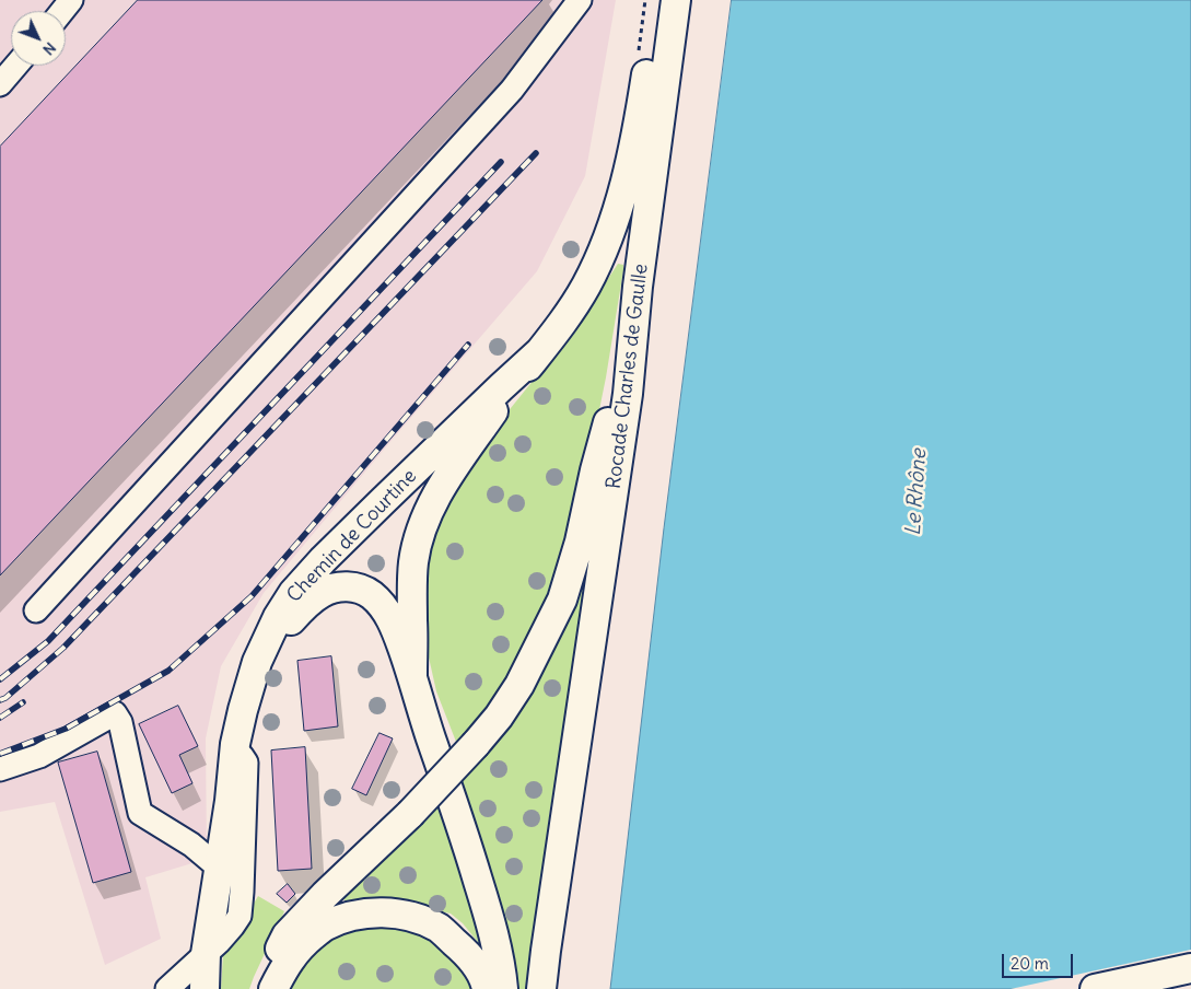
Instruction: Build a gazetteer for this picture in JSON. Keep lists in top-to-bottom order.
{
  "streets": {
    "main road": ["Rocade Charles de Gaulle", "Chemin de Courtine"]
  },
  "water": ["Le Rhône"],
  "scale_bar": "20 m",
  "north": "bottom right"
}
